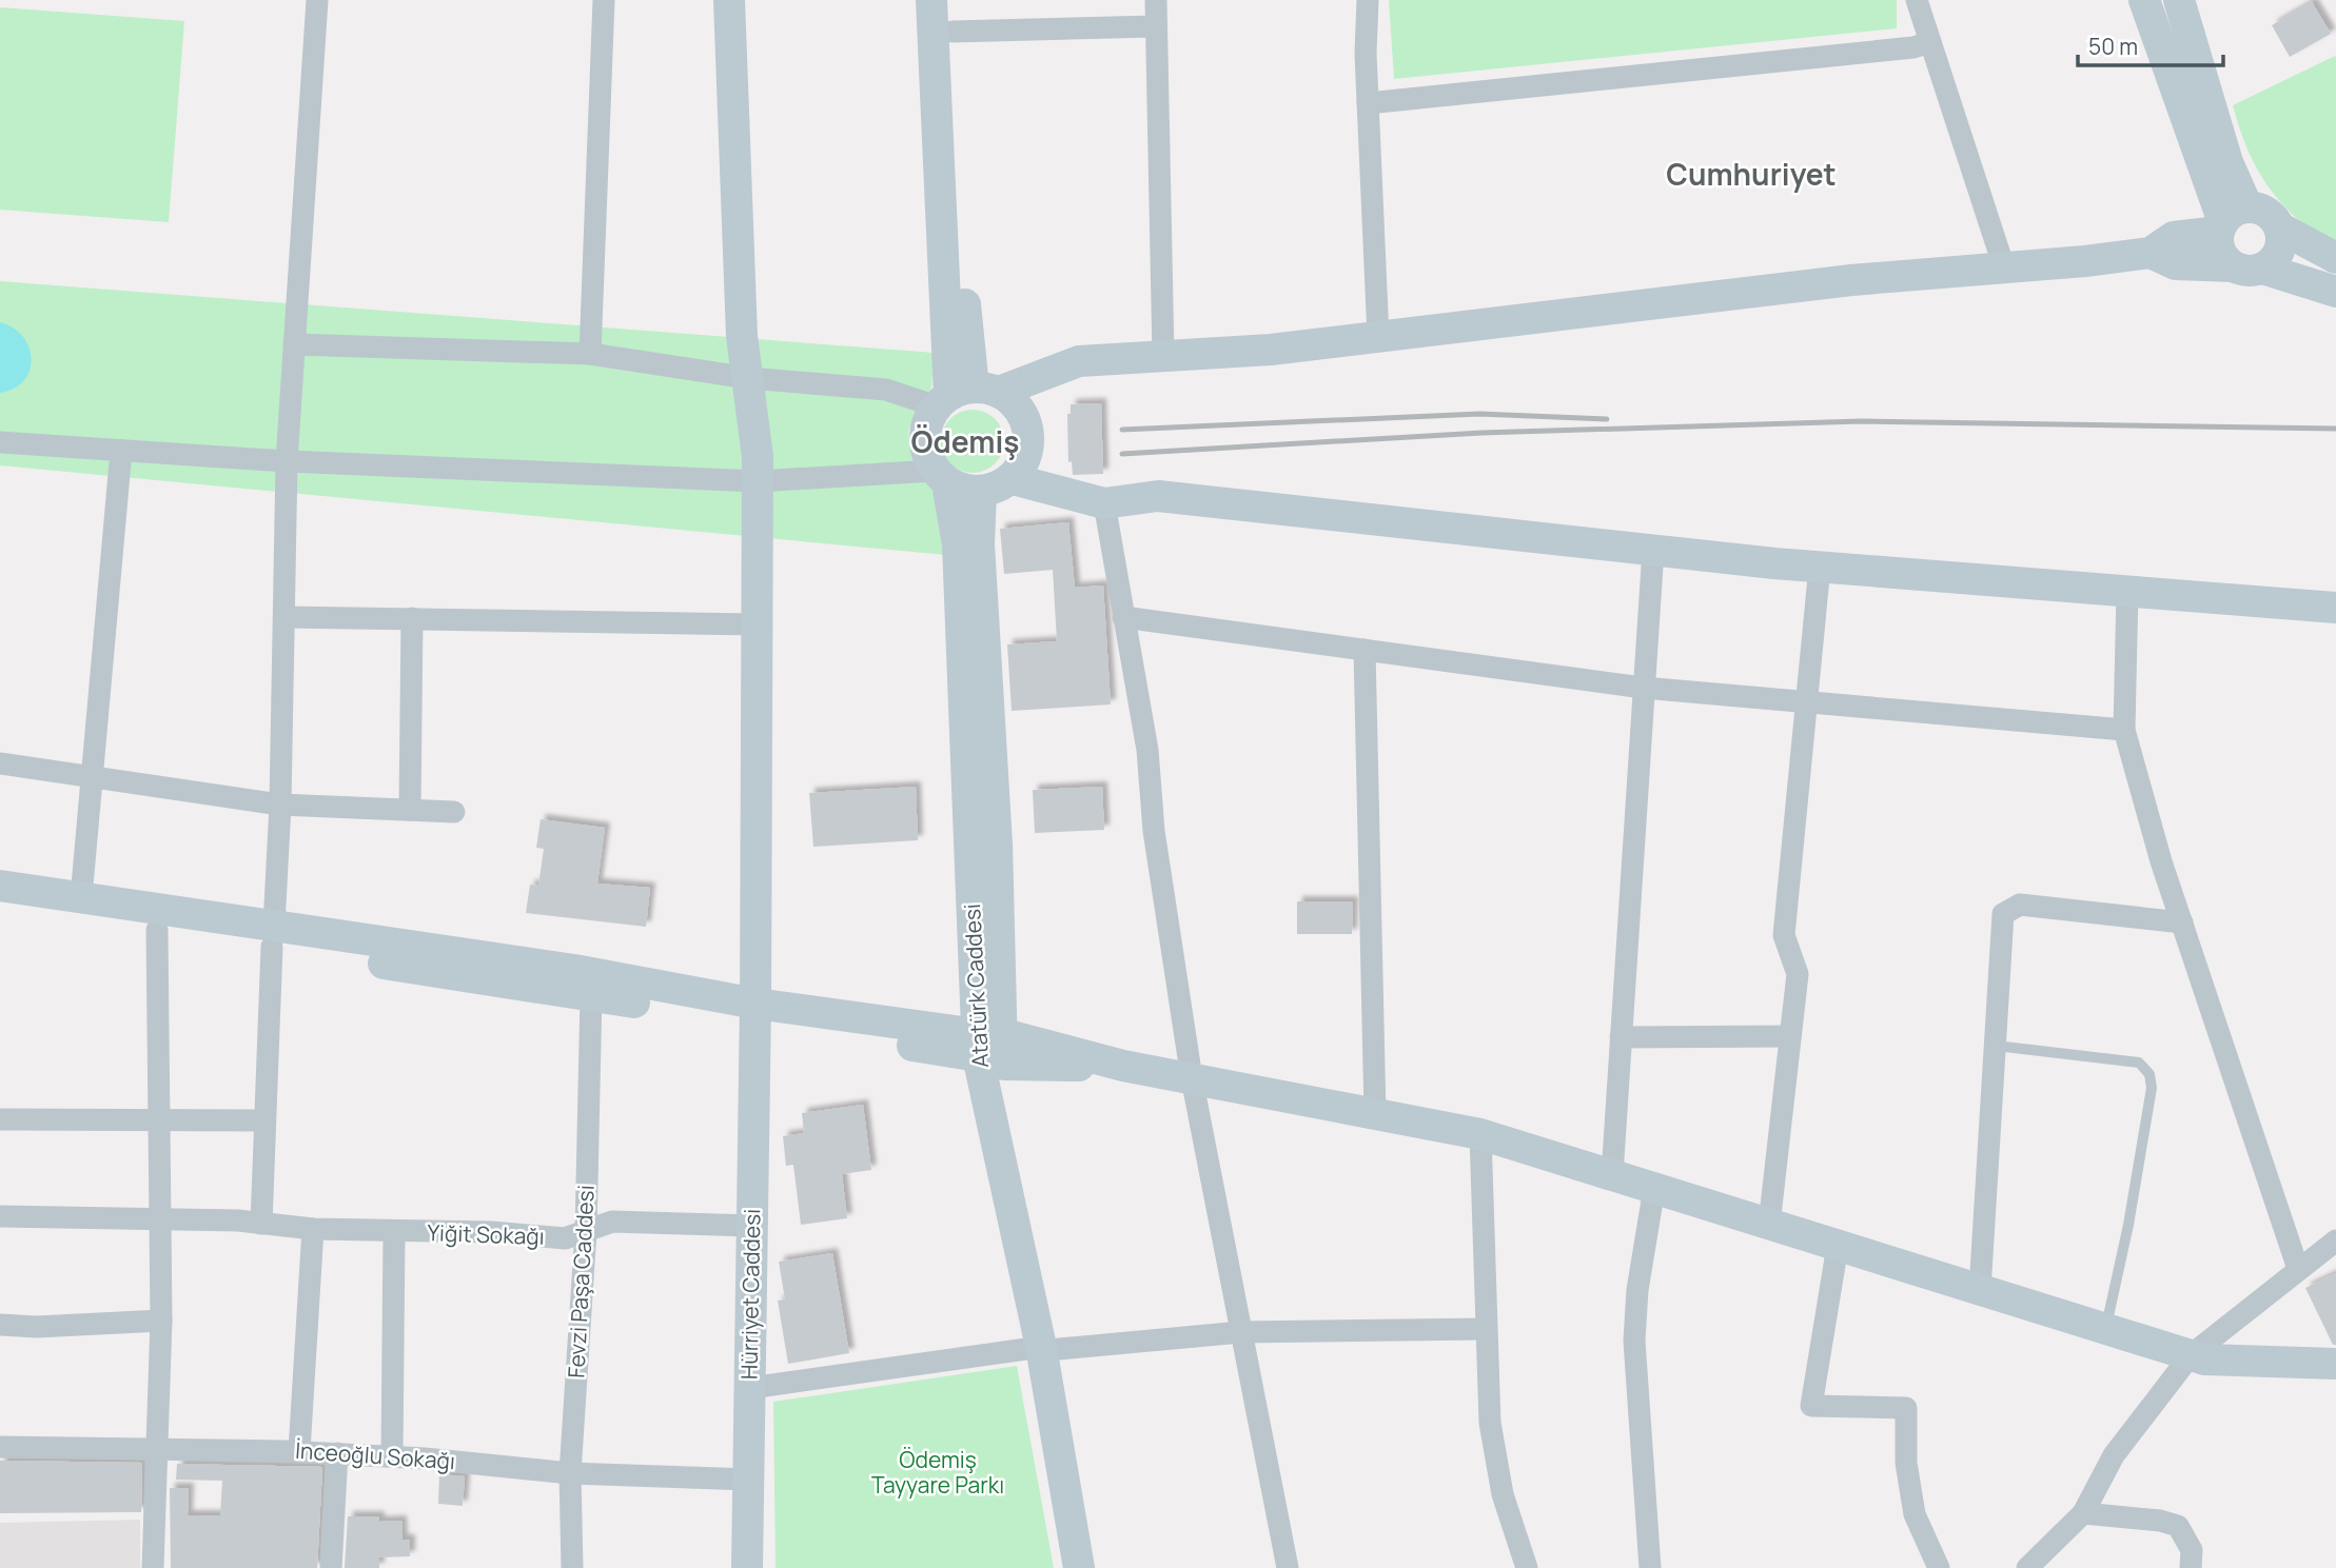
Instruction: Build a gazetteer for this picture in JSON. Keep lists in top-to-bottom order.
{
  "streets": {
    "street": [
      "Atatürk Caddesi",
      "Yiğit Sokağı",
      "Fevzi Paşa Caddesi",
      "Hürriyet Caddesi",
      "İnceoğlu Sokağı"
    ]
  },
  "crossings": [
    ["Yiğit Sokağı", "Fevzi Paşa Caddesi"],
    ["Yiğit Sokağı", "Hürriyet Caddesi"],
    ["Fevzi Paşa Caddesi", "İnceoğlu Sokağı"],
    ["Hürriyet Caddesi", "İnceoğlu Sokağı"]
  ],
  "districts": ["Cumhuriyet", "Ödemiş"],
  "parks": ["Ödemiş Tayyare Parkı"],
  "scale_bar": "50 m"
}
